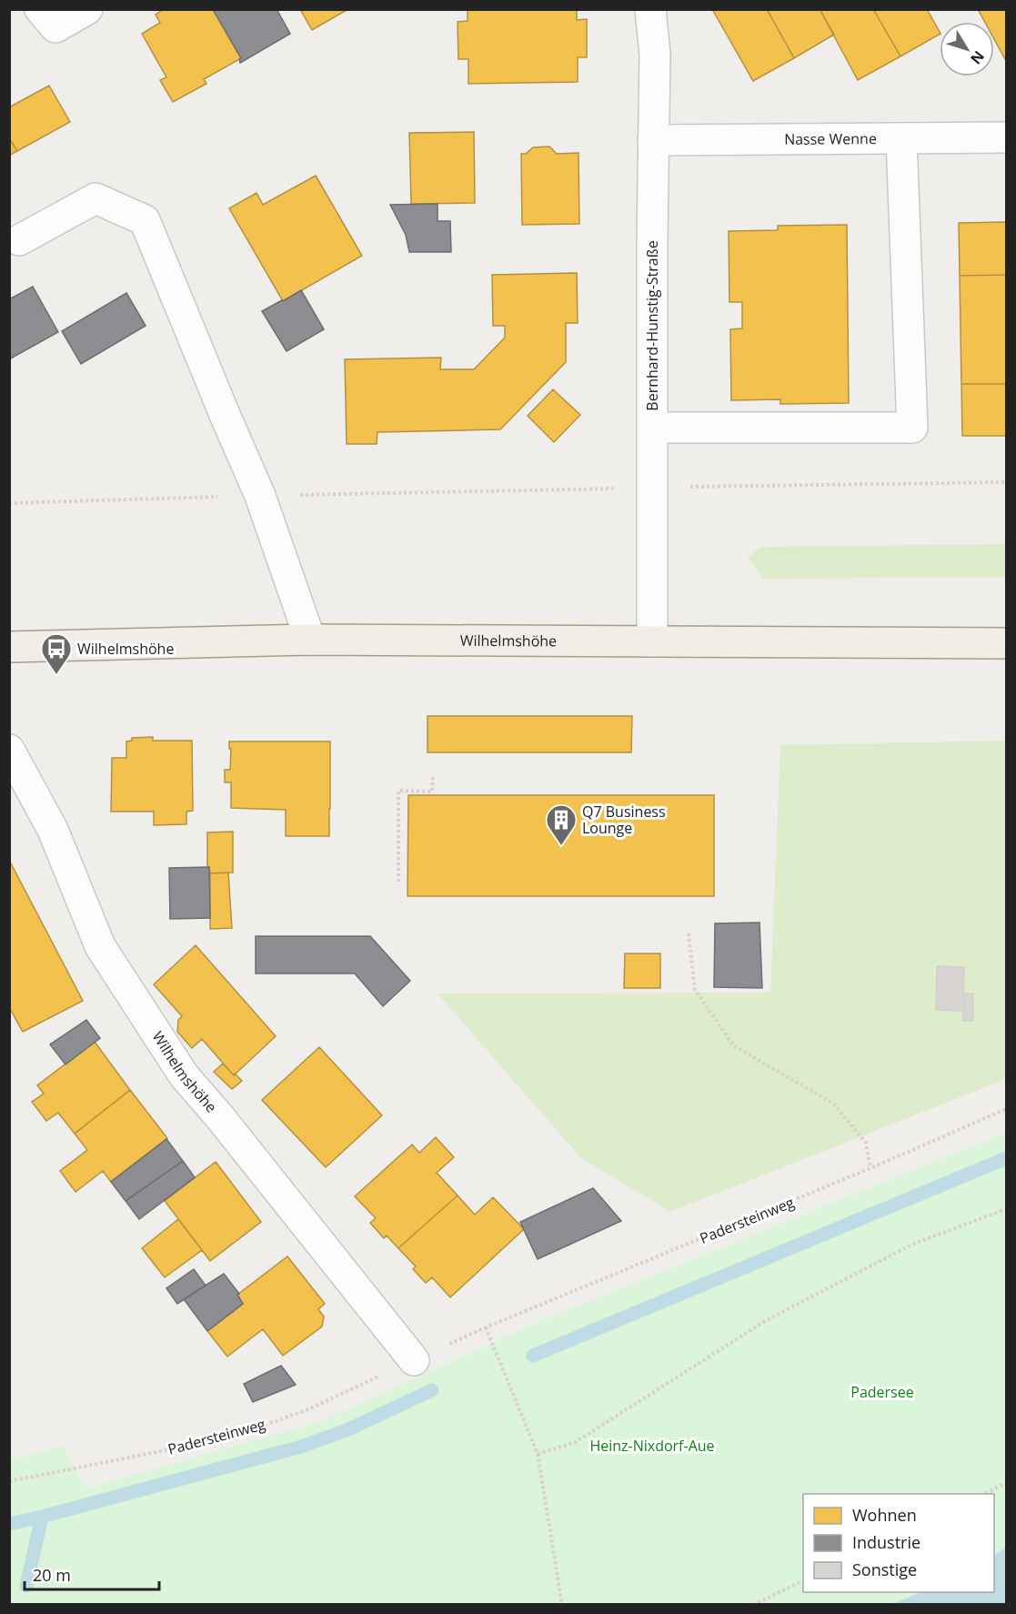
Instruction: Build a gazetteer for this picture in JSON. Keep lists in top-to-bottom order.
{
  "streets": {
    "main road": ["Wilhelmshöhe"],
    "street": ["Nasse Wenne", "Bernhard-Hunstig-Straße"],
    "path": ["Padersteinweg"]
  },
  "crossings": [
    ["Nasse Wenne", "Bernhard-Hunstig-Straße"],
    ["Bernhard-Hunstig-Straße", "Wilhelmshöhe"],
    ["Wilhelmshöhe", "Padersteinweg"]
  ],
  "parks": ["Padersee", "Heinz-Nixdorf-Aue"],
  "places": {
    "bus stop": ["Wilhelmshöhe"],
    "building": ["Q7 Business Lounge"]
  },
  "legend": ["Wohnen", "Industrie", "Sonstige"],
  "scale_bar": "20 m",
  "north": "bottom right"
}
